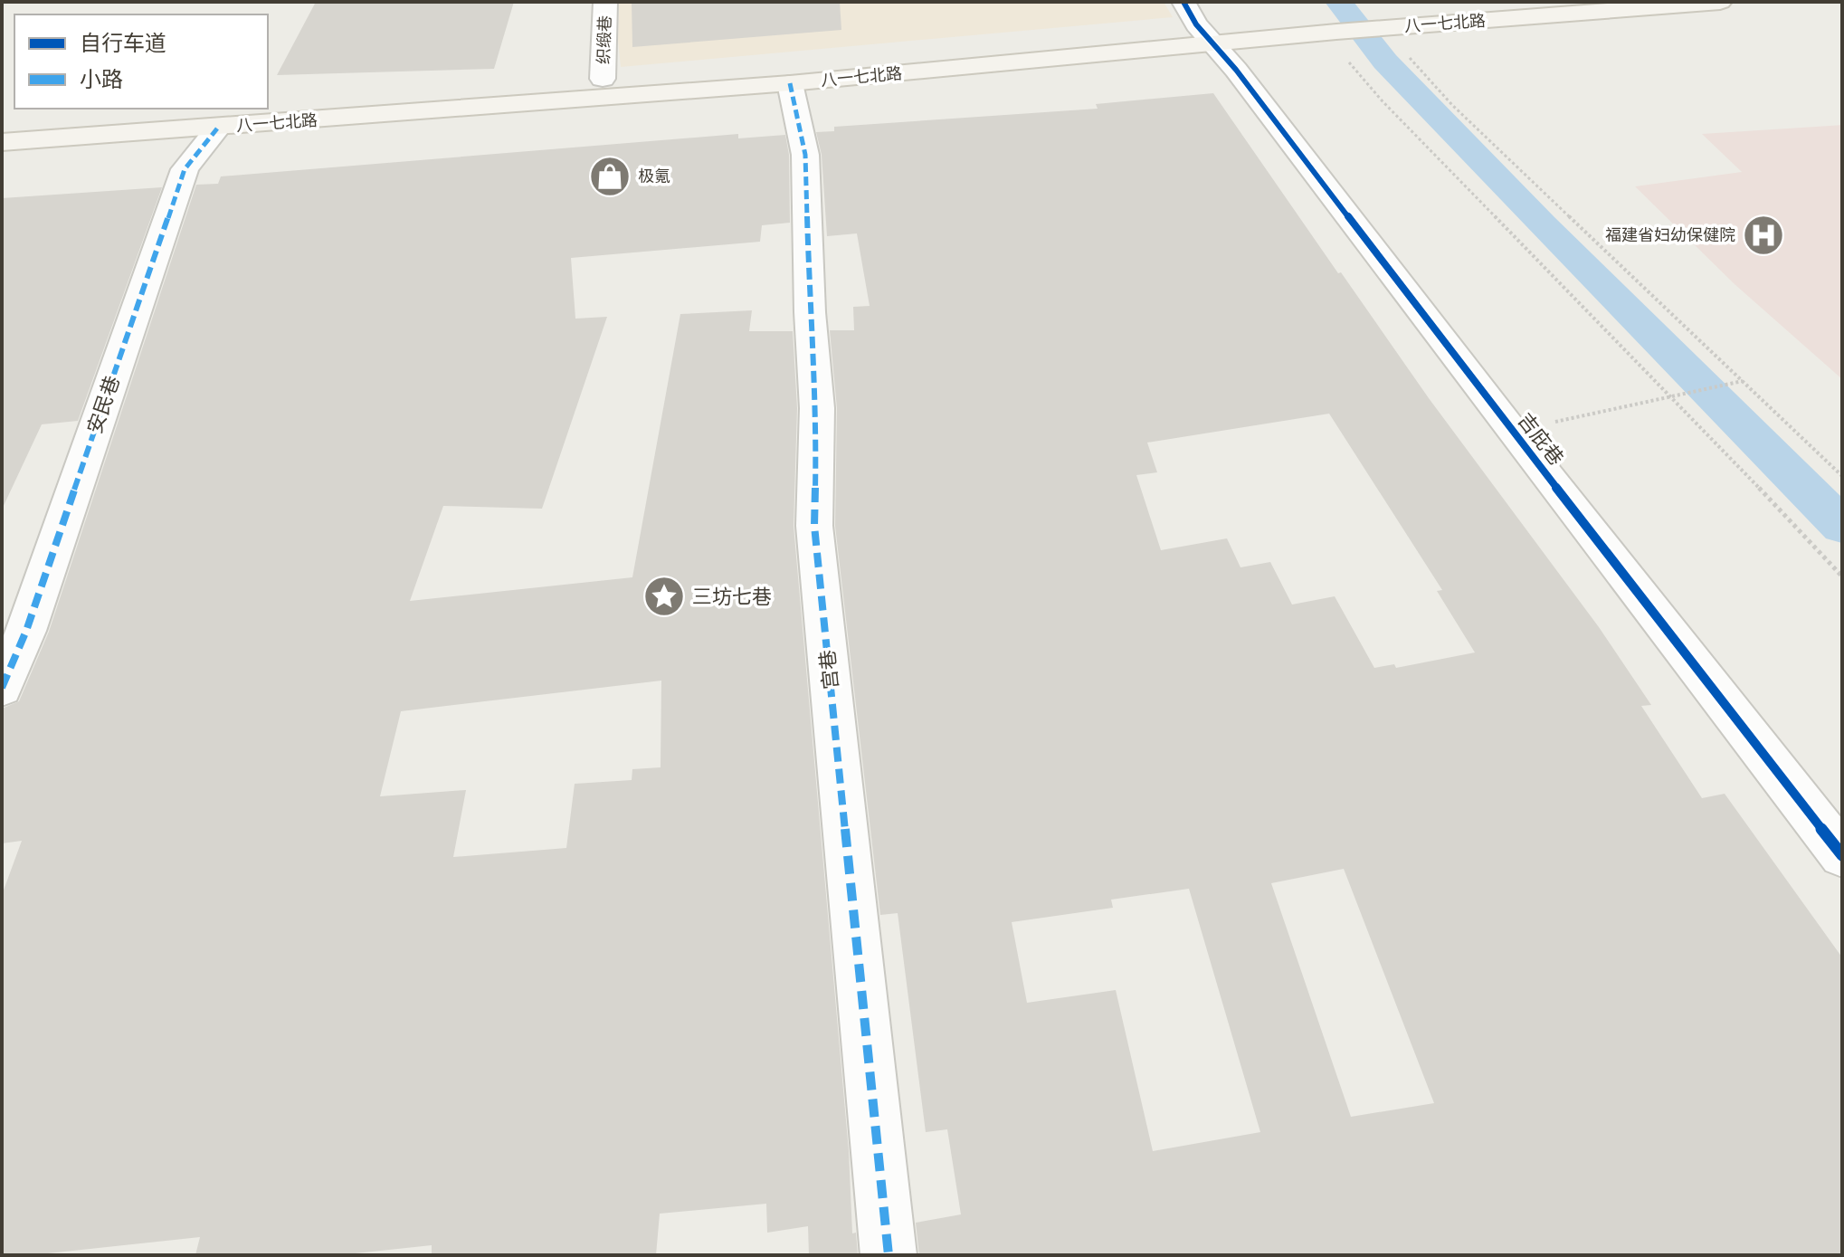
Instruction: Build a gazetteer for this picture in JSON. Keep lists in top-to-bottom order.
{
  "streets": {
    "main road": ["八一七北路"],
    "street": [
      "织缎巷",
      "安民巷",
      "吉庇巷",
      "宫巷"
    ]
  },
  "crossings": [
    ["八一七北路", "织缎巷"],
    ["八一七北路", "安民巷"],
    ["八一七北路", "吉庇巷"],
    ["八一七北路", "宫巷"]
  ],
  "places": {
    "shop": ["极氪"],
    "hospital": ["福建省妇幼保健院"],
    "place": ["三坊七巷"]
  },
  "legend": ["自行车道", "小路"]
}
